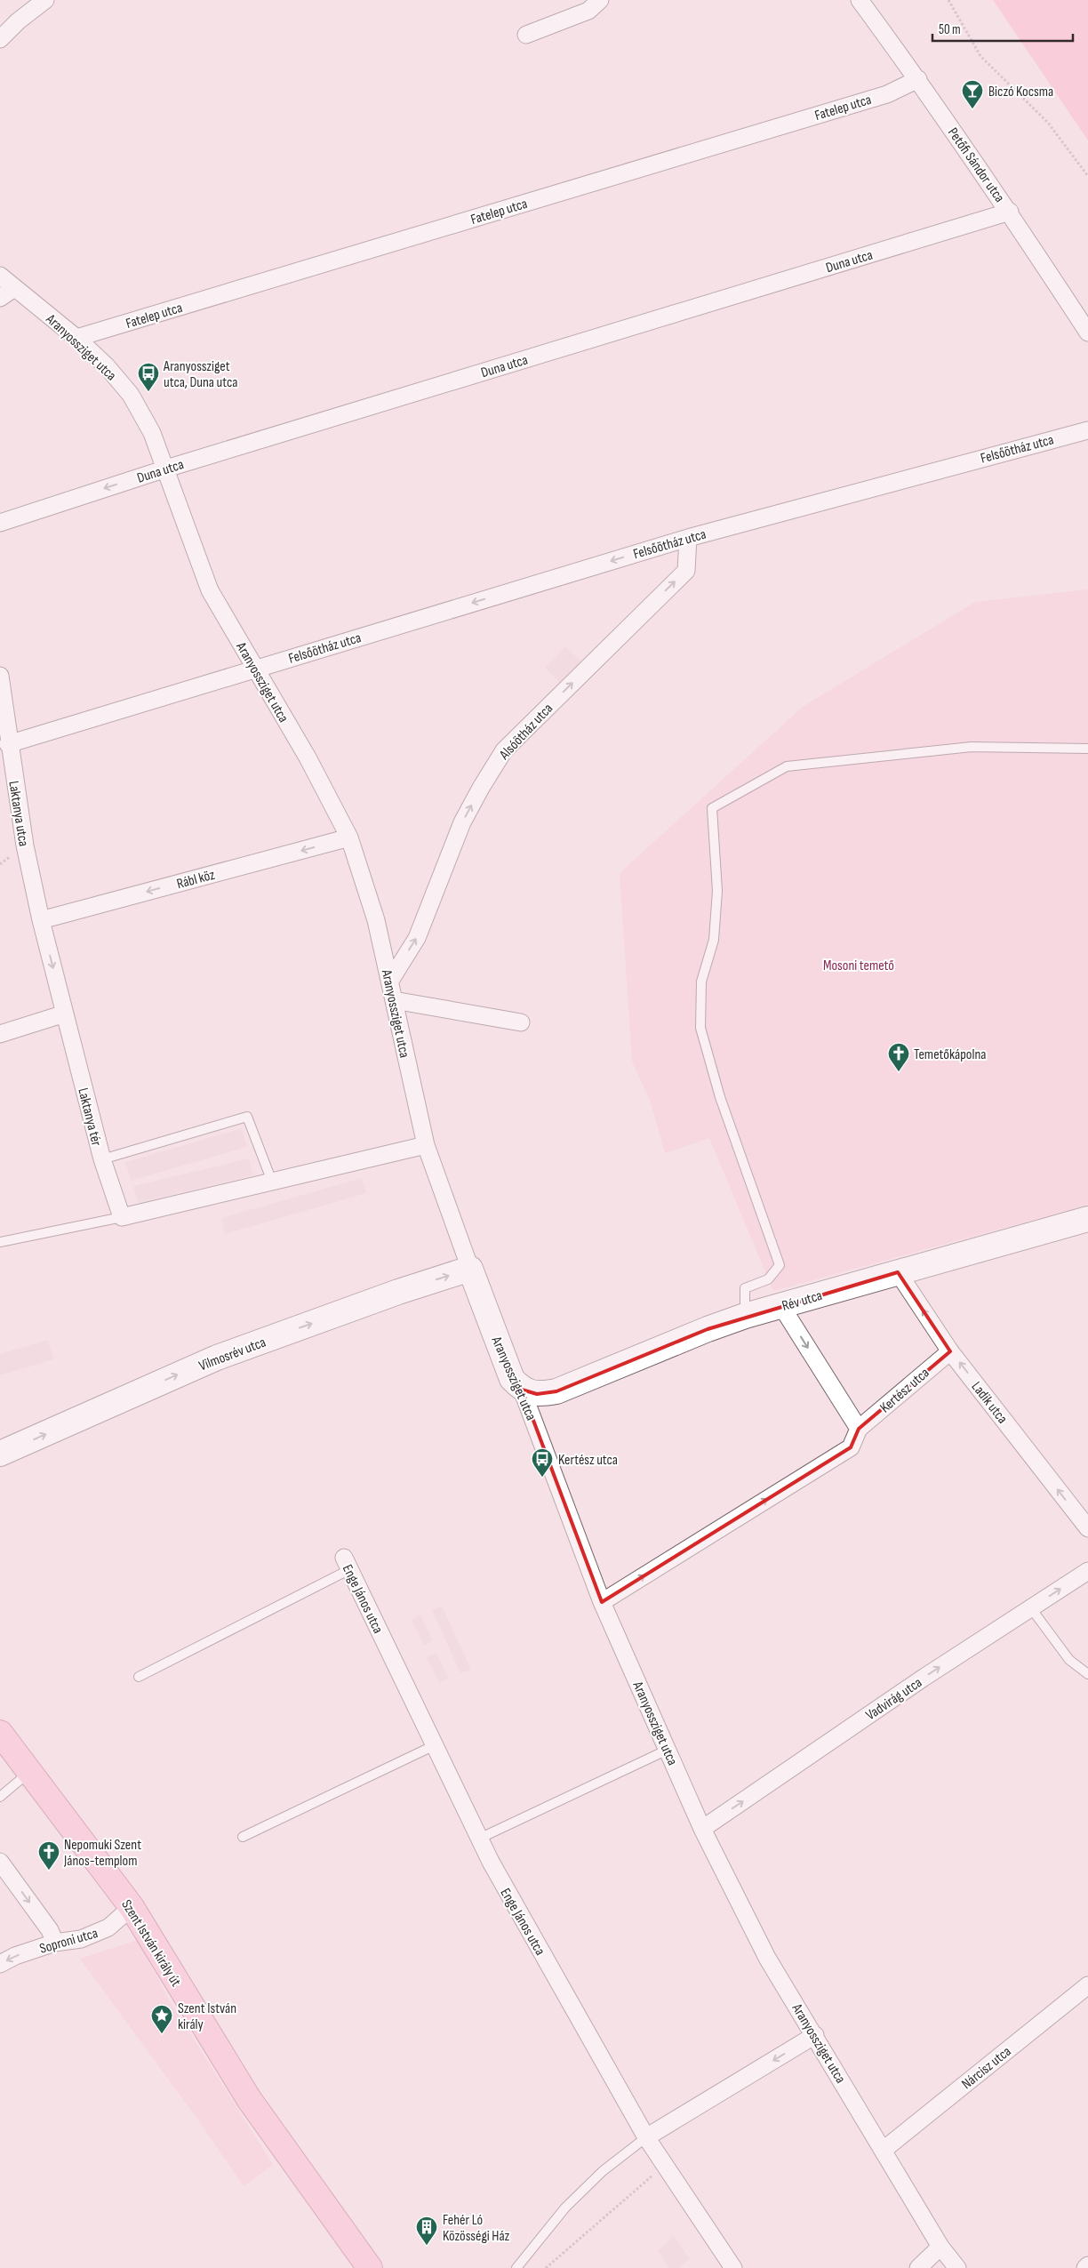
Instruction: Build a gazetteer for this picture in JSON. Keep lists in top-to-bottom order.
{
  "streets": {
    "main road": [
      "Aranyossziget utca",
      "Rév utca",
      "Vilmosrév utca",
      "Szent István király út"
    ],
    "street": [
      "Fatelep utca",
      "Petőfi Sándor utca",
      "Duna utca",
      "Felsőötház utca",
      "Alsóötház utca",
      "Laktanya utca",
      "Rábl köz",
      "Laktanya tér",
      "Kertész utca",
      "Ladik utca",
      "Enge János utca",
      "Vadvirág utca",
      "Soproni utca",
      "Nárcisz utca"
    ]
  },
  "crossings": [
    ["Fatelep utca", "Petőfi Sándor utca"],
    ["Fatelep utca", "Aranyossziget utca"],
    ["Petőfi Sándor utca", "Duna utca"],
    ["Duna utca", "Aranyossziget utca"],
    ["Aranyossziget utca", "Felsőötház utca"],
    ["Aranyossziget utca", "Alsóötház utca"],
    ["Aranyossziget utca", "Rábl köz"],
    ["Aranyossziget utca", "Rév utca"],
    ["Aranyossziget utca", "Vilmosrév utca"],
    ["Aranyossziget utca", "Kertész utca"],
    ["Aranyossziget utca", "Vadvirág utca"],
    ["Aranyossziget utca", "Nárcisz utca"],
    ["Felsőötház utca", "Alsóötház utca"],
    ["Laktanya utca", "Rábl köz"],
    ["Laktanya utca", "Laktanya tér"],
    ["Rév utca", "Ladik utca"],
    ["Kertész utca", "Ladik utca"],
    ["Soproni utca", "Szent István király út"]
  ],
  "one_way": [
    "Felsőötház utca",
    "Alsóötház utca",
    "Rábl köz",
    "Vilmosrév utca",
    "Kertész utca",
    "Vadvirág utca",
    "Soproni utca"
  ],
  "parks": ["Mosoni temető"],
  "places": {
    "bar": ["Biczó Kocsma"],
    "bus stop": ["Aranyossziget utca, Duna utca", "Kertész utca"],
    "church": ["Temetőkápolna", "Nepomuki Szent János-templom"],
    "place": ["Szent István király"],
    "building": ["Fehér Ló Közösségi Ház"]
  },
  "scale_bar": "50 m"
}
